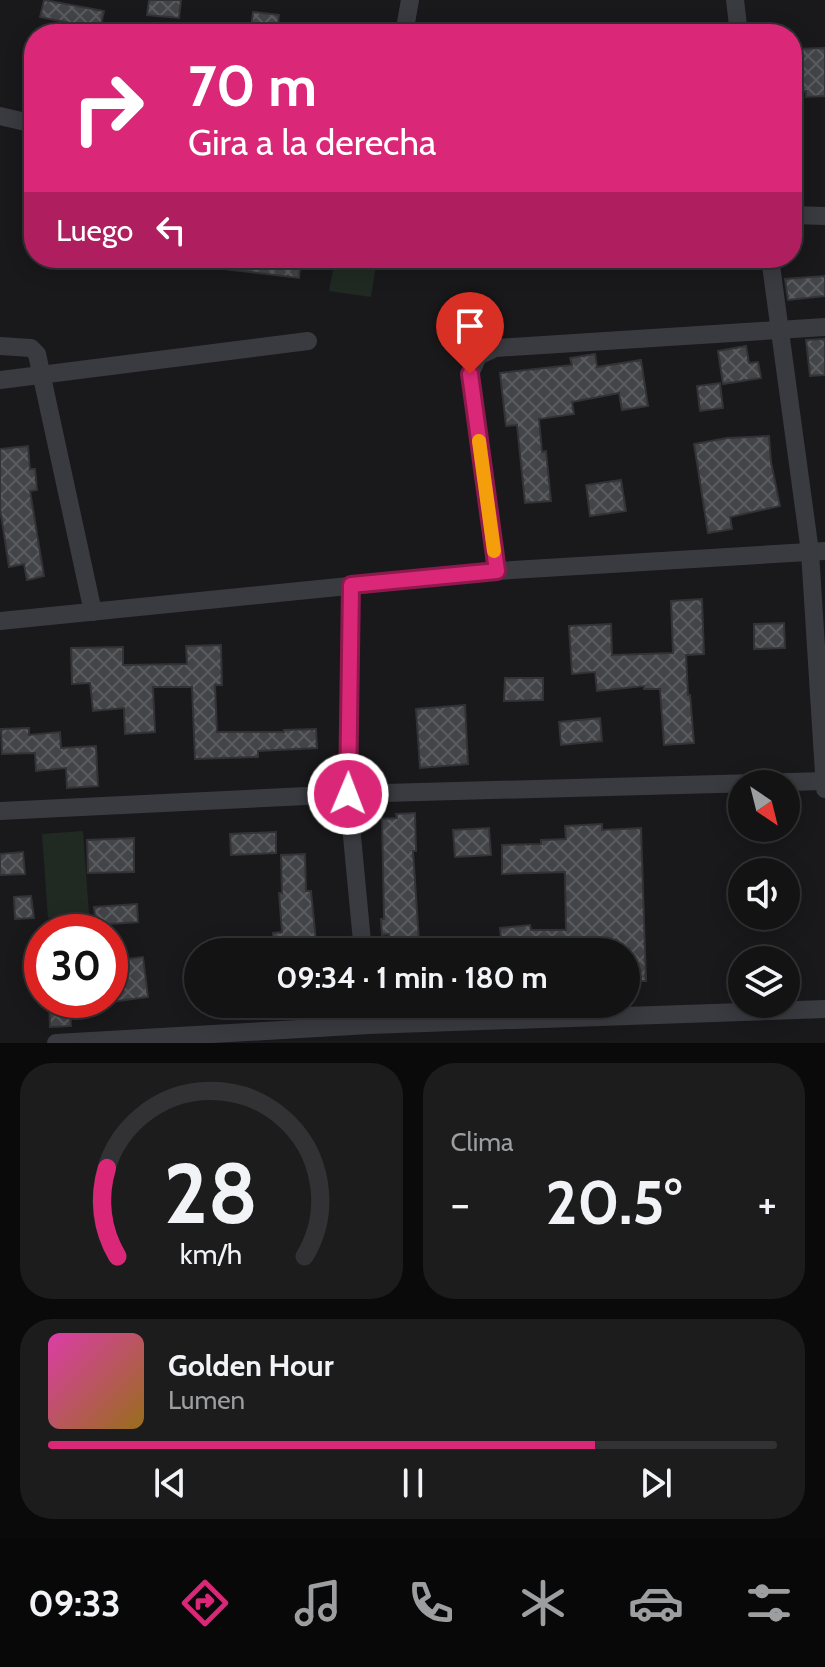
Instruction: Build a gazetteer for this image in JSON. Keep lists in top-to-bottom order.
{
  "north": "bottom right",
  "page": {
    "turn": ["70 m", "Gira a la derecha"],
    "then": "Luego",
    "limit": "30",
    "trip": "09:34 · 1 min · 180 m",
    "tile": "Clima",
    "heat": ["−", "20.5°", "+"],
    "song": ["Golden Hour", "Lumen"],
    "tabs": "09:33",
    "gauge": ["28", "km/h"]
  }
}
